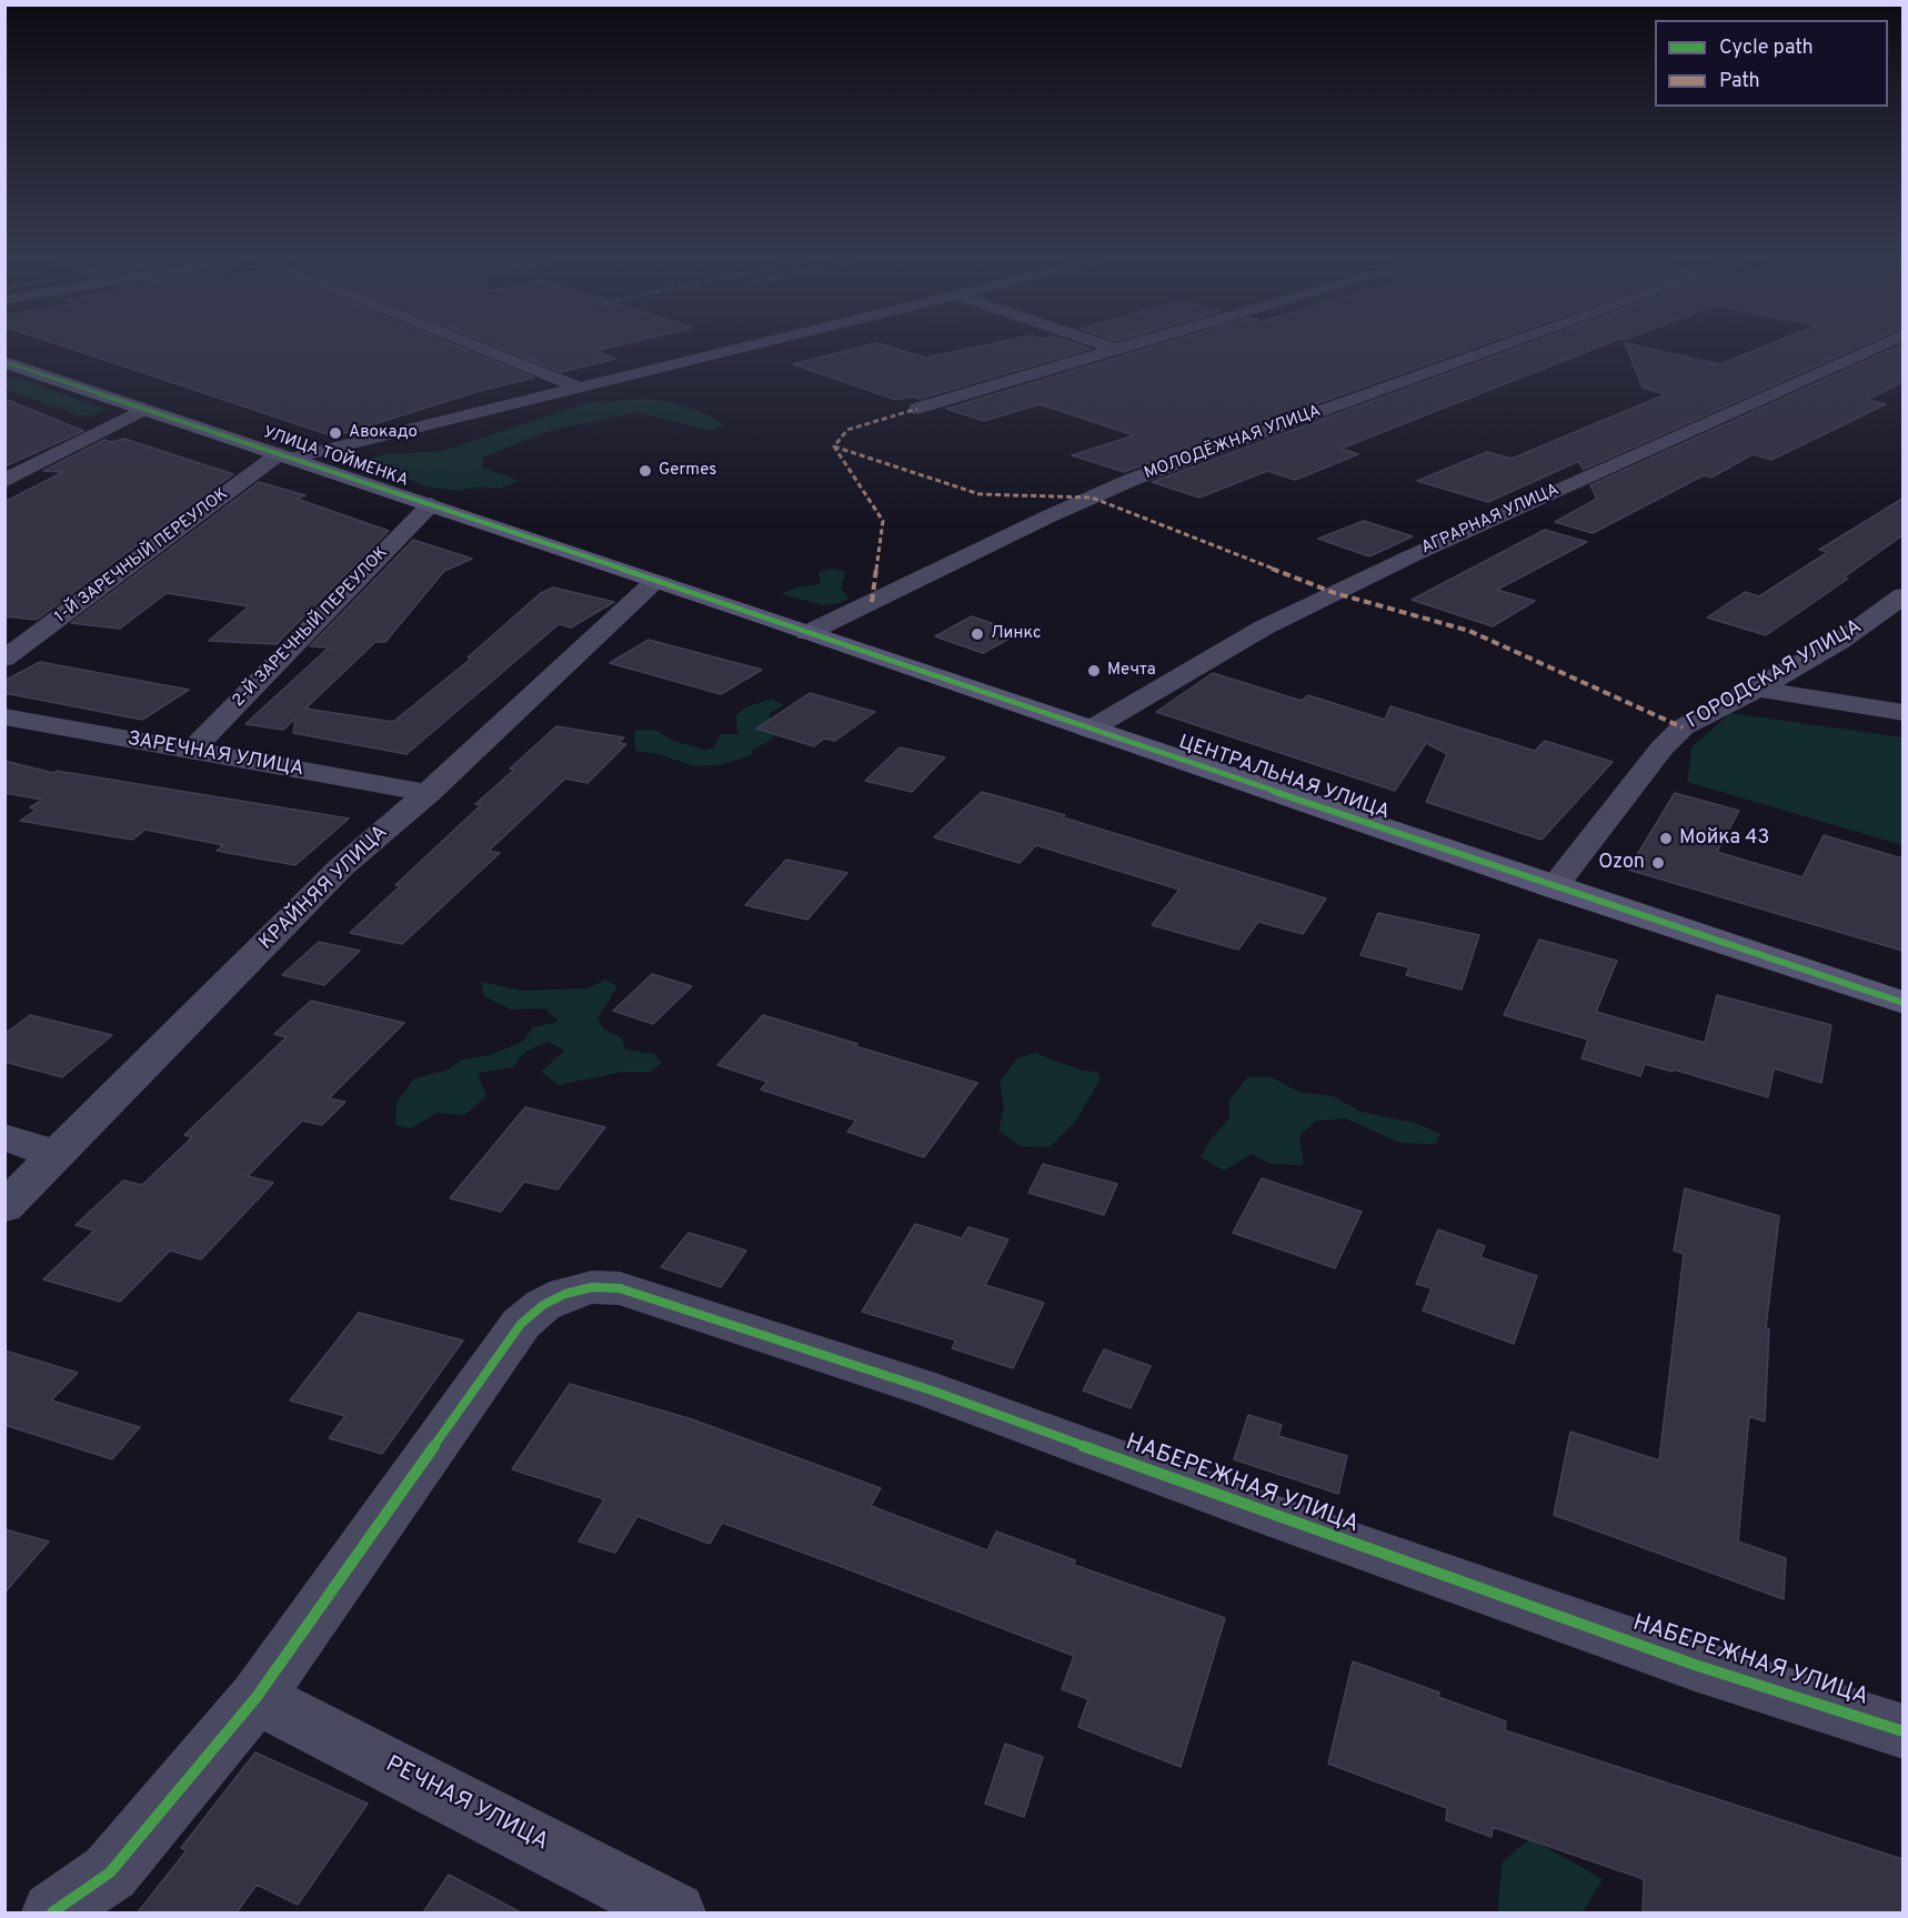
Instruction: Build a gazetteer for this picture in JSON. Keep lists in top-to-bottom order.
{
  "streets": {
    "street": [
      "МОЛОДЁЖНАЯ УЛИЦА",
      "УЛИЦА ТОЙМЕНКА",
      "АГРАРНАЯ УЛИЦА",
      "1-Й ЗАРЕЧНЫЙ ПЕРЕУЛОК",
      "2-Й ЗАРЕЧНЫЙ ПЕРЕУЛОК",
      "ГОРОДСКАЯ УЛИЦА",
      "ЗАРЕЧНАЯ УЛИЦА",
      "ЦЕНТРАЛЬНАЯ УЛИЦА",
      "КРАЙНЯЯ УЛИЦА",
      "НАБЕРЕЖНАЯ УЛИЦА",
      "РЕЧНАЯ УЛИЦА"
    ]
  },
  "crossings": [
    ["МОЛОДЁЖНАЯ УЛИЦА", "ЦЕНТРАЛЬНАЯ УЛИЦА"],
    ["УЛИЦА ТОЙМЕНКА", "1-Й ЗАРЕЧНЫЙ ПЕРЕУЛОК"],
    ["УЛИЦА ТОЙМЕНКА", "2-Й ЗАРЕЧНЫЙ ПЕРЕУЛОК"],
    ["УЛИЦА ТОЙМЕНКА", "ЦЕНТРАЛЬНАЯ УЛИЦА"],
    ["УЛИЦА ТОЙМЕНКА", "КРАЙНЯЯ УЛИЦА"],
    ["АГРАРНАЯ УЛИЦА", "ЦЕНТРАЛЬНАЯ УЛИЦА"],
    ["2-Й ЗАРЕЧНЫЙ ПЕРЕУЛОК", "ЗАРЕЧНАЯ УЛИЦА"],
    ["ГОРОДСКАЯ УЛИЦА", "ЦЕНТРАЛЬНАЯ УЛИЦА"],
    ["ЗАРЕЧНАЯ УЛИЦА", "КРАЙНЯЯ УЛИЦА"],
    ["ЦЕНТРАЛЬНАЯ УЛИЦА", "КРАЙНЯЯ УЛИЦА"],
    ["НАБЕРЕЖНАЯ УЛИЦА", "РЕЧНАЯ УЛИЦА"]
  ],
  "places": [
    "Авокадо",
    "Germes",
    "Линкс",
    "Мечта",
    "Мойка 43",
    "Ozon"
  ],
  "legend": ["Cycle path", "Path"]
}
